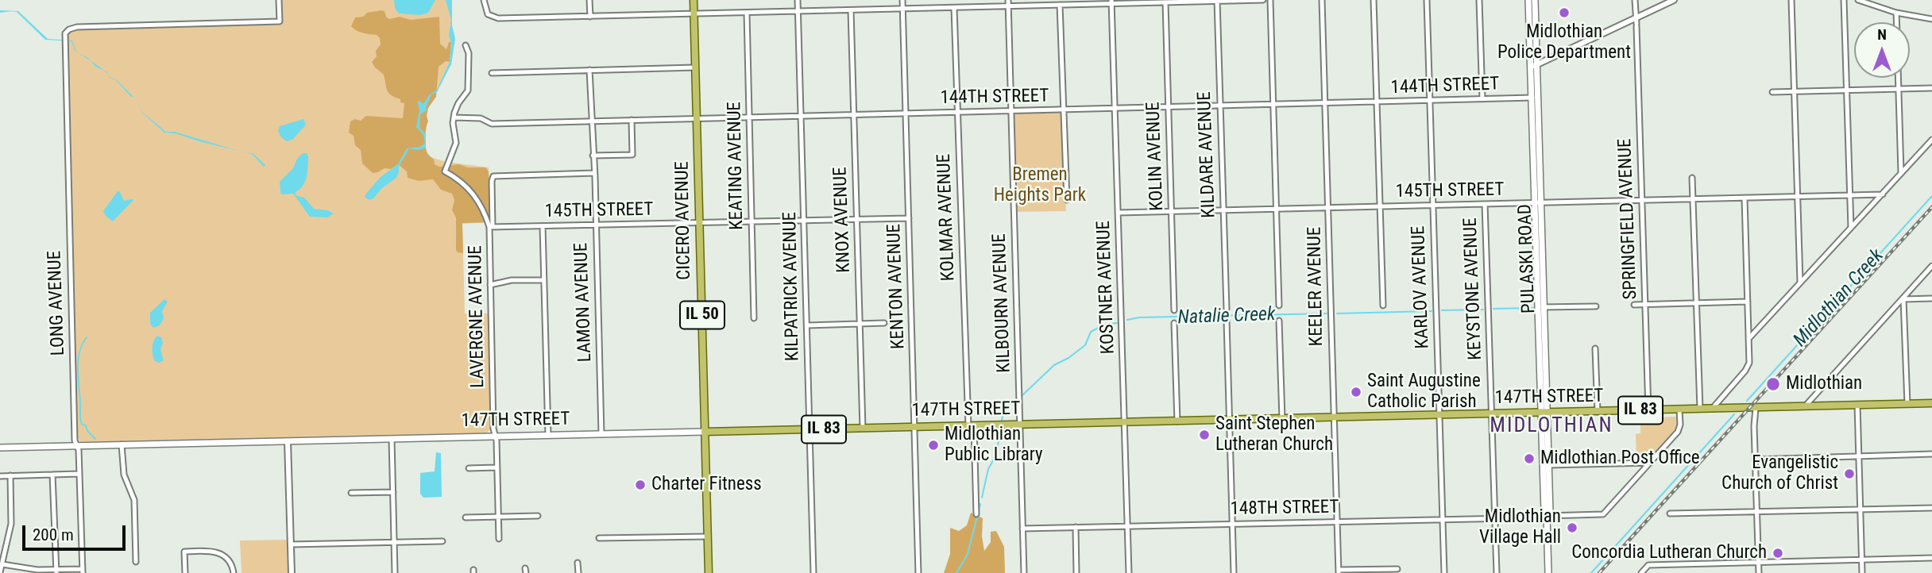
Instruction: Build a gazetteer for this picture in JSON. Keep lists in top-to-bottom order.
{
  "streets": {
    "main road": [
      "CICERO AVENUE",
      "PULASKI ROAD",
      "IL 50",
      "147TH STREET",
      "IL 83"
    ],
    "street": [
      "144TH STREET",
      "KILDARE AVENUE",
      "KOLIN AVENUE",
      "KEATING AVENUE",
      "145TH STREET",
      "KOLMAR AVENUE",
      "SPRINGFIELD AVENUE",
      "KNOX AVENUE",
      "KILPATRICK AVENUE",
      "KENTON AVENUE",
      "KEELER AVENUE",
      "KOSTNER AVENUE",
      "KARLOV AVENUE",
      "KEYSTONE AVENUE",
      "LAMON AVENUE",
      "LONG AVENUE",
      "KILBOURN AVENUE",
      "LAVERGNE AVENUE",
      "148TH STREET"
    ]
  },
  "crossings": [
    ["144TH STREET", "KILDARE AVENUE"],
    ["144TH STREET", "KOLIN AVENUE"],
    ["144TH STREET", "KEATING AVENUE"],
    ["144TH STREET", "KOLMAR AVENUE"],
    ["144TH STREET", "KNOX AVENUE"],
    ["144TH STREET", "CICERO AVENUE"],
    ["144TH STREET", "PULASKI ROAD"],
    ["144TH STREET", "KILPATRICK AVENUE"],
    ["144TH STREET", "KENTON AVENUE"],
    ["144TH STREET", "KEELER AVENUE"],
    ["144TH STREET", "KOSTNER AVENUE"],
    ["144TH STREET", "KARLOV AVENUE"],
    ["144TH STREET", "LAMON AVENUE"],
    ["144TH STREET", "KILBOURN AVENUE"],
    ["KILDARE AVENUE", "145TH STREET"],
    ["KOLIN AVENUE", "145TH STREET"],
    ["KEATING AVENUE", "145TH STREET"],
    ["145TH STREET", "SPRINGFIELD AVENUE"],
    ["145TH STREET", "KNOX AVENUE"],
    ["145TH STREET", "CICERO AVENUE"],
    ["145TH STREET", "PULASKI ROAD"],
    ["145TH STREET", "KILPATRICK AVENUE"],
    ["145TH STREET", "KENTON AVENUE"],
    ["145TH STREET", "KEELER AVENUE"],
    ["145TH STREET", "KOSTNER AVENUE"],
    ["145TH STREET", "KARLOV AVENUE"],
    ["145TH STREET", "KEYSTONE AVENUE"],
    ["145TH STREET", "LAMON AVENUE"],
    ["145TH STREET", "LAVERGNE AVENUE"],
    ["KOLMAR AVENUE", "147TH STREET"],
    ["SPRINGFIELD AVENUE", "147TH STREET"],
    ["KNOX AVENUE", "147TH STREET"],
    ["CICERO AVENUE", "147TH STREET"],
    ["PULASKI ROAD", "147TH STREET"],
    ["PULASKI ROAD", "148TH STREET"],
    ["KILPATRICK AVENUE", "147TH STREET"],
    ["KENTON AVENUE", "147TH STREET"],
    ["KEELER AVENUE", "147TH STREET"],
    ["KEELER AVENUE", "148TH STREET"],
    ["KOSTNER AVENUE", "147TH STREET"],
    ["KOSTNER AVENUE", "148TH STREET"],
    ["KARLOV AVENUE", "147TH STREET"],
    ["KARLOV AVENUE", "148TH STREET"],
    ["KEYSTONE AVENUE", "147TH STREET"],
    ["KEYSTONE AVENUE", "148TH STREET"],
    ["LAMON AVENUE", "LAVERGNE AVENUE"],
    ["LAMON AVENUE", "147TH STREET"],
    ["LONG AVENUE", "147TH STREET"],
    ["KILBOURN AVENUE", "147TH STREET"],
    ["KILBOURN AVENUE", "148TH STREET"],
    ["LAVERGNE AVENUE", "147TH STREET"]
  ],
  "districts": ["MIDLOTHIAN"],
  "water": ["Midlothian Creek", "Natalie Creek"],
  "parks": ["Bremen Heights Park"],
  "places": [
    "Midlothian Police Department",
    "Midlothian",
    "Saint Augustine Catholic Parish",
    "Saint Stephen Lutheran Church",
    "Midlothian Public Library",
    "Midlothian Post Office",
    "Evangelistic Church of Christ",
    "Charter Fitness",
    "Midlothian Village Hall",
    "Concordia Lutheran Church"
  ],
  "scale_bar": "200 m",
  "north": "top"
}
